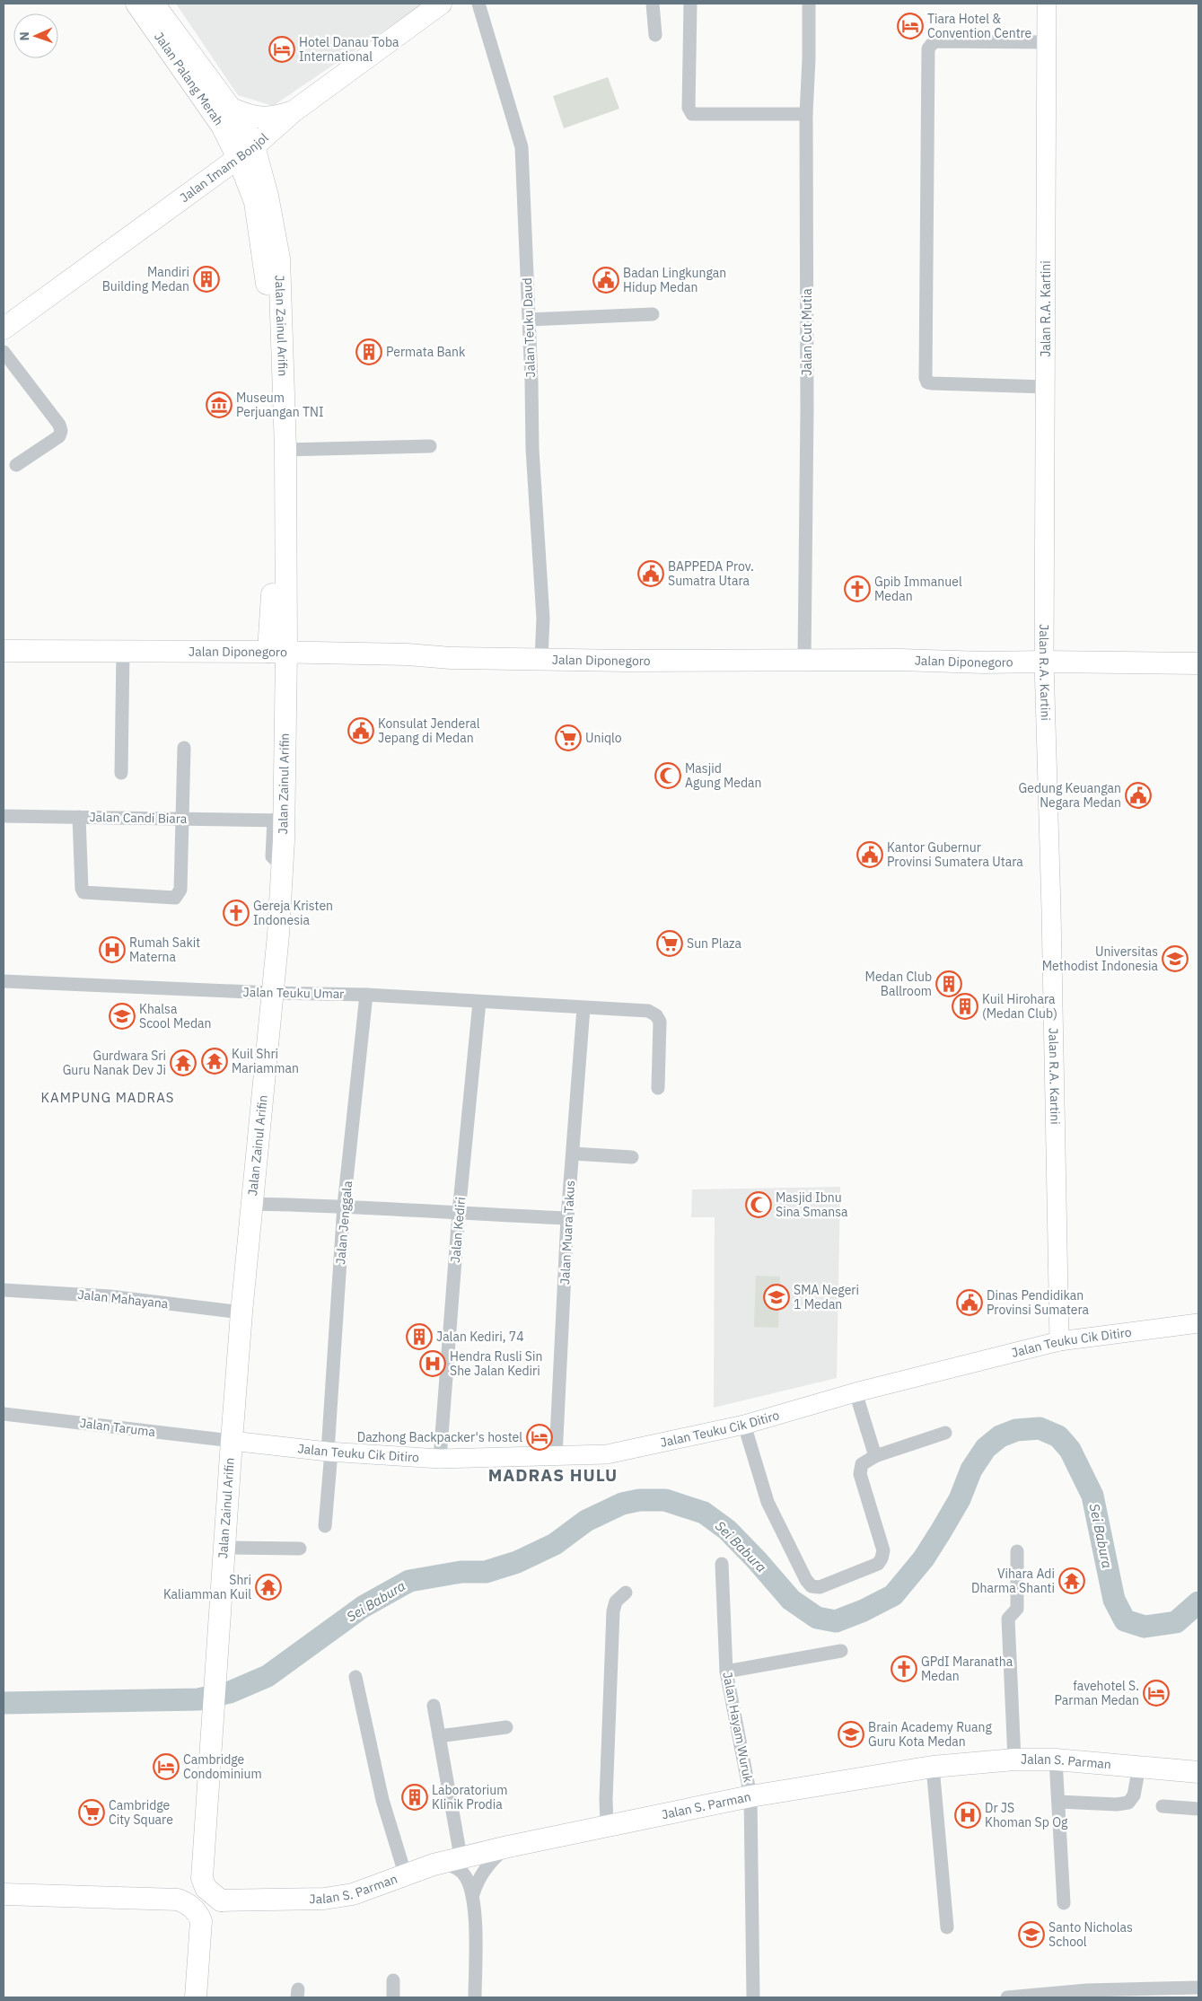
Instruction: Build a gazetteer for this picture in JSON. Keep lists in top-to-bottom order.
{
  "streets": {
    "main road": [
      "Jalan Palang Merah",
      "Jalan Imam Bonjol",
      "Jalan Zainul Arifin",
      "Jalan Diponegoro",
      "Jalan S. Parman"
    ],
    "street": [
      "Jalan R.A. Kartini",
      "Jalan Teuku Daud",
      "Jalan Cut Mutia",
      "Jalan Candi Biara",
      "Jalan Teuku Umar",
      "Jalan Jenggala",
      "Jalan Kediri",
      "Jalan Muara Takus",
      "Jalan Mahayana",
      "Jalan Teuku Cik Ditiro",
      "Jalan Taruma",
      "Jalan Hayam Wuruk"
    ]
  },
  "crossings": [
    ["Jalan Palang Merah", "Jalan Imam Bonjol"],
    ["Jalan Palang Merah", "Jalan Zainul Arifin"],
    ["Jalan Imam Bonjol", "Jalan Zainul Arifin"],
    ["Jalan R.A. Kartini", "Jalan Diponegoro"],
    ["Jalan R.A. Kartini", "Jalan Teuku Cik Ditiro"],
    ["Jalan Zainul Arifin", "Jalan Diponegoro"],
    ["Jalan Zainul Arifin", "Jalan Candi Biara"],
    ["Jalan Zainul Arifin", "Jalan Teuku Umar"],
    ["Jalan Zainul Arifin", "Jalan Mahayana"],
    ["Jalan Zainul Arifin", "Jalan Teuku Cik Ditiro"],
    ["Jalan Zainul Arifin", "Jalan Taruma"],
    ["Jalan Teuku Daud", "Jalan Diponegoro"],
    ["Jalan Cut Mutia", "Jalan Diponegoro"],
    ["Jalan Teuku Umar", "Jalan Jenggala"],
    ["Jalan Teuku Umar", "Jalan Kediri"],
    ["Jalan Teuku Umar", "Jalan Muara Takus"],
    ["Jalan Jenggala", "Jalan Teuku Cik Ditiro"],
    ["Jalan Kediri", "Jalan Teuku Cik Ditiro"],
    ["Jalan Muara Takus", "Jalan Teuku Cik Ditiro"],
    ["Jalan Teuku Cik Ditiro", "Jalan Taruma"],
    ["Jalan Hayam Wuruk", "Jalan S. Parman"]
  ],
  "districts": ["KAMPUNG MADRAS", "MADRAS HULU"],
  "water": ["Sei Babura"],
  "places": {
    "hotel": [
      "Tiara Hotel & Convention Centre",
      "Hotel Danau Toba International",
      "Dazhong Backpacker's hostel",
      "favehotel S. Parman Medan",
      "Cambridge Condominium"
    ],
    "building": [
      "Mandiri Building Medan",
      "Permata Bank",
      "Medan Club Ballroom",
      "Kuil Hirohara (Medan Club)",
      "Jalan Kediri, 74",
      "Laboratorium Klinik Prodia"
    ],
    "public building": [
      "Badan Lingkungan Hidup Medan",
      "BAPPEDA Prov. Sumatra Utara",
      "Konsulat Jenderal Jepang di Medan",
      "Gedung Keuangan Negara Medan",
      "Kantor Gubernur Provinsi Sumatera Utara",
      "Dinas Pendidikan Provinsi Sumatera"
    ],
    "museum": ["Museum Perjuangan TNI"],
    "church": ["Gpib Immanuel Medan", "Gereja Kristen Indonesia", "GPdI Maranatha Medan"],
    "supermarket": ["Uniqlo", "Sun Plaza", "Cambridge City Square"],
    "mosque": ["Masjid Agung Medan", "Masjid Ibnu Sina Smansa"],
    "hospital": ["Rumah Sakit Materna", "Hendra Rusli Sin She Jalan Kediri", "Dr JS Khoman Sp Og"],
    "school or university": [
      "Universitas Methodist Indonesia",
      "Khalsa Scool Medan",
      "SMA Negeri 1 Medan",
      "Brain Academy Ruang Guru Kota Medan",
      "Santo Nicholas School"
    ],
    "temple": [
      "Kuil Shri Mariamman",
      "Gurdwara Sri Guru Nanak Dev Ji",
      "Vihara Adi Dharma Shanti",
      "Shri Kaliamman Kuil"
    ]
  },
  "north": "left"
}
